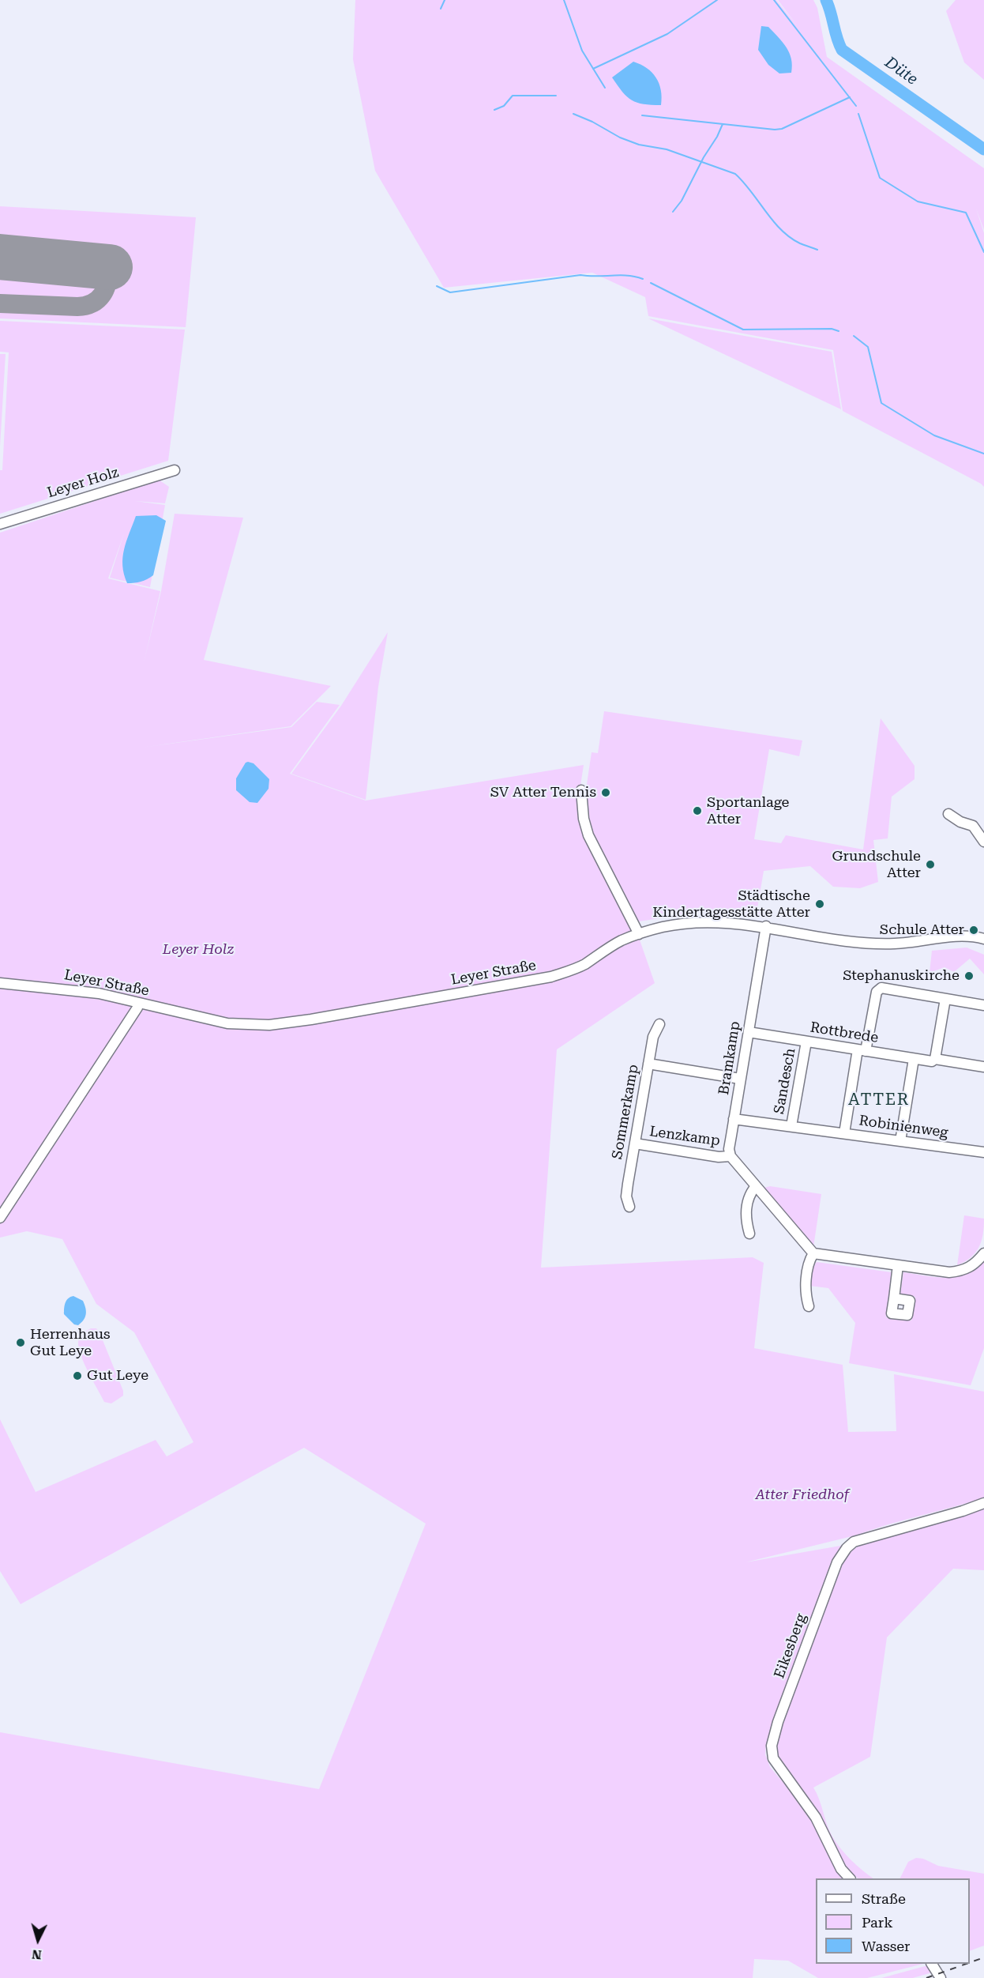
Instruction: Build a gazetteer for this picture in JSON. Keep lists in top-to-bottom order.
{
  "streets": {
    "street": [
      "Leyer Holz",
      "Leyer Straße",
      "Rottbrede",
      "Bramkamp",
      "Sandesch",
      "Sommerkamp",
      "Robinienweg",
      "Lenzkamp",
      "Eikesberg"
    ]
  },
  "crossings": [
    ["Leyer Straße", "Bramkamp"],
    ["Rottbrede", "Bramkamp"],
    ["Rottbrede", "Sandesch"],
    ["Bramkamp", "Robinienweg"],
    ["Bramkamp", "Lenzkamp"],
    ["Sandesch", "Robinienweg"],
    ["Sommerkamp", "Lenzkamp"]
  ],
  "districts": ["ATTER"],
  "water": ["Düte"],
  "parks": ["Leyer Holz", "Atter Friedhof"],
  "places": [
    "SV Atter Tennis",
    "Sportanlage Atter",
    "Grundschule Atter",
    "Städtische Kindertagesstätte Atter",
    "Schule Atter",
    "Stephanuskirche",
    "Herrenhaus Gut Leye",
    "Gut Leye"
  ],
  "legend": ["Straße", "Park", "Wasser"],
  "north": "bottom"
}
